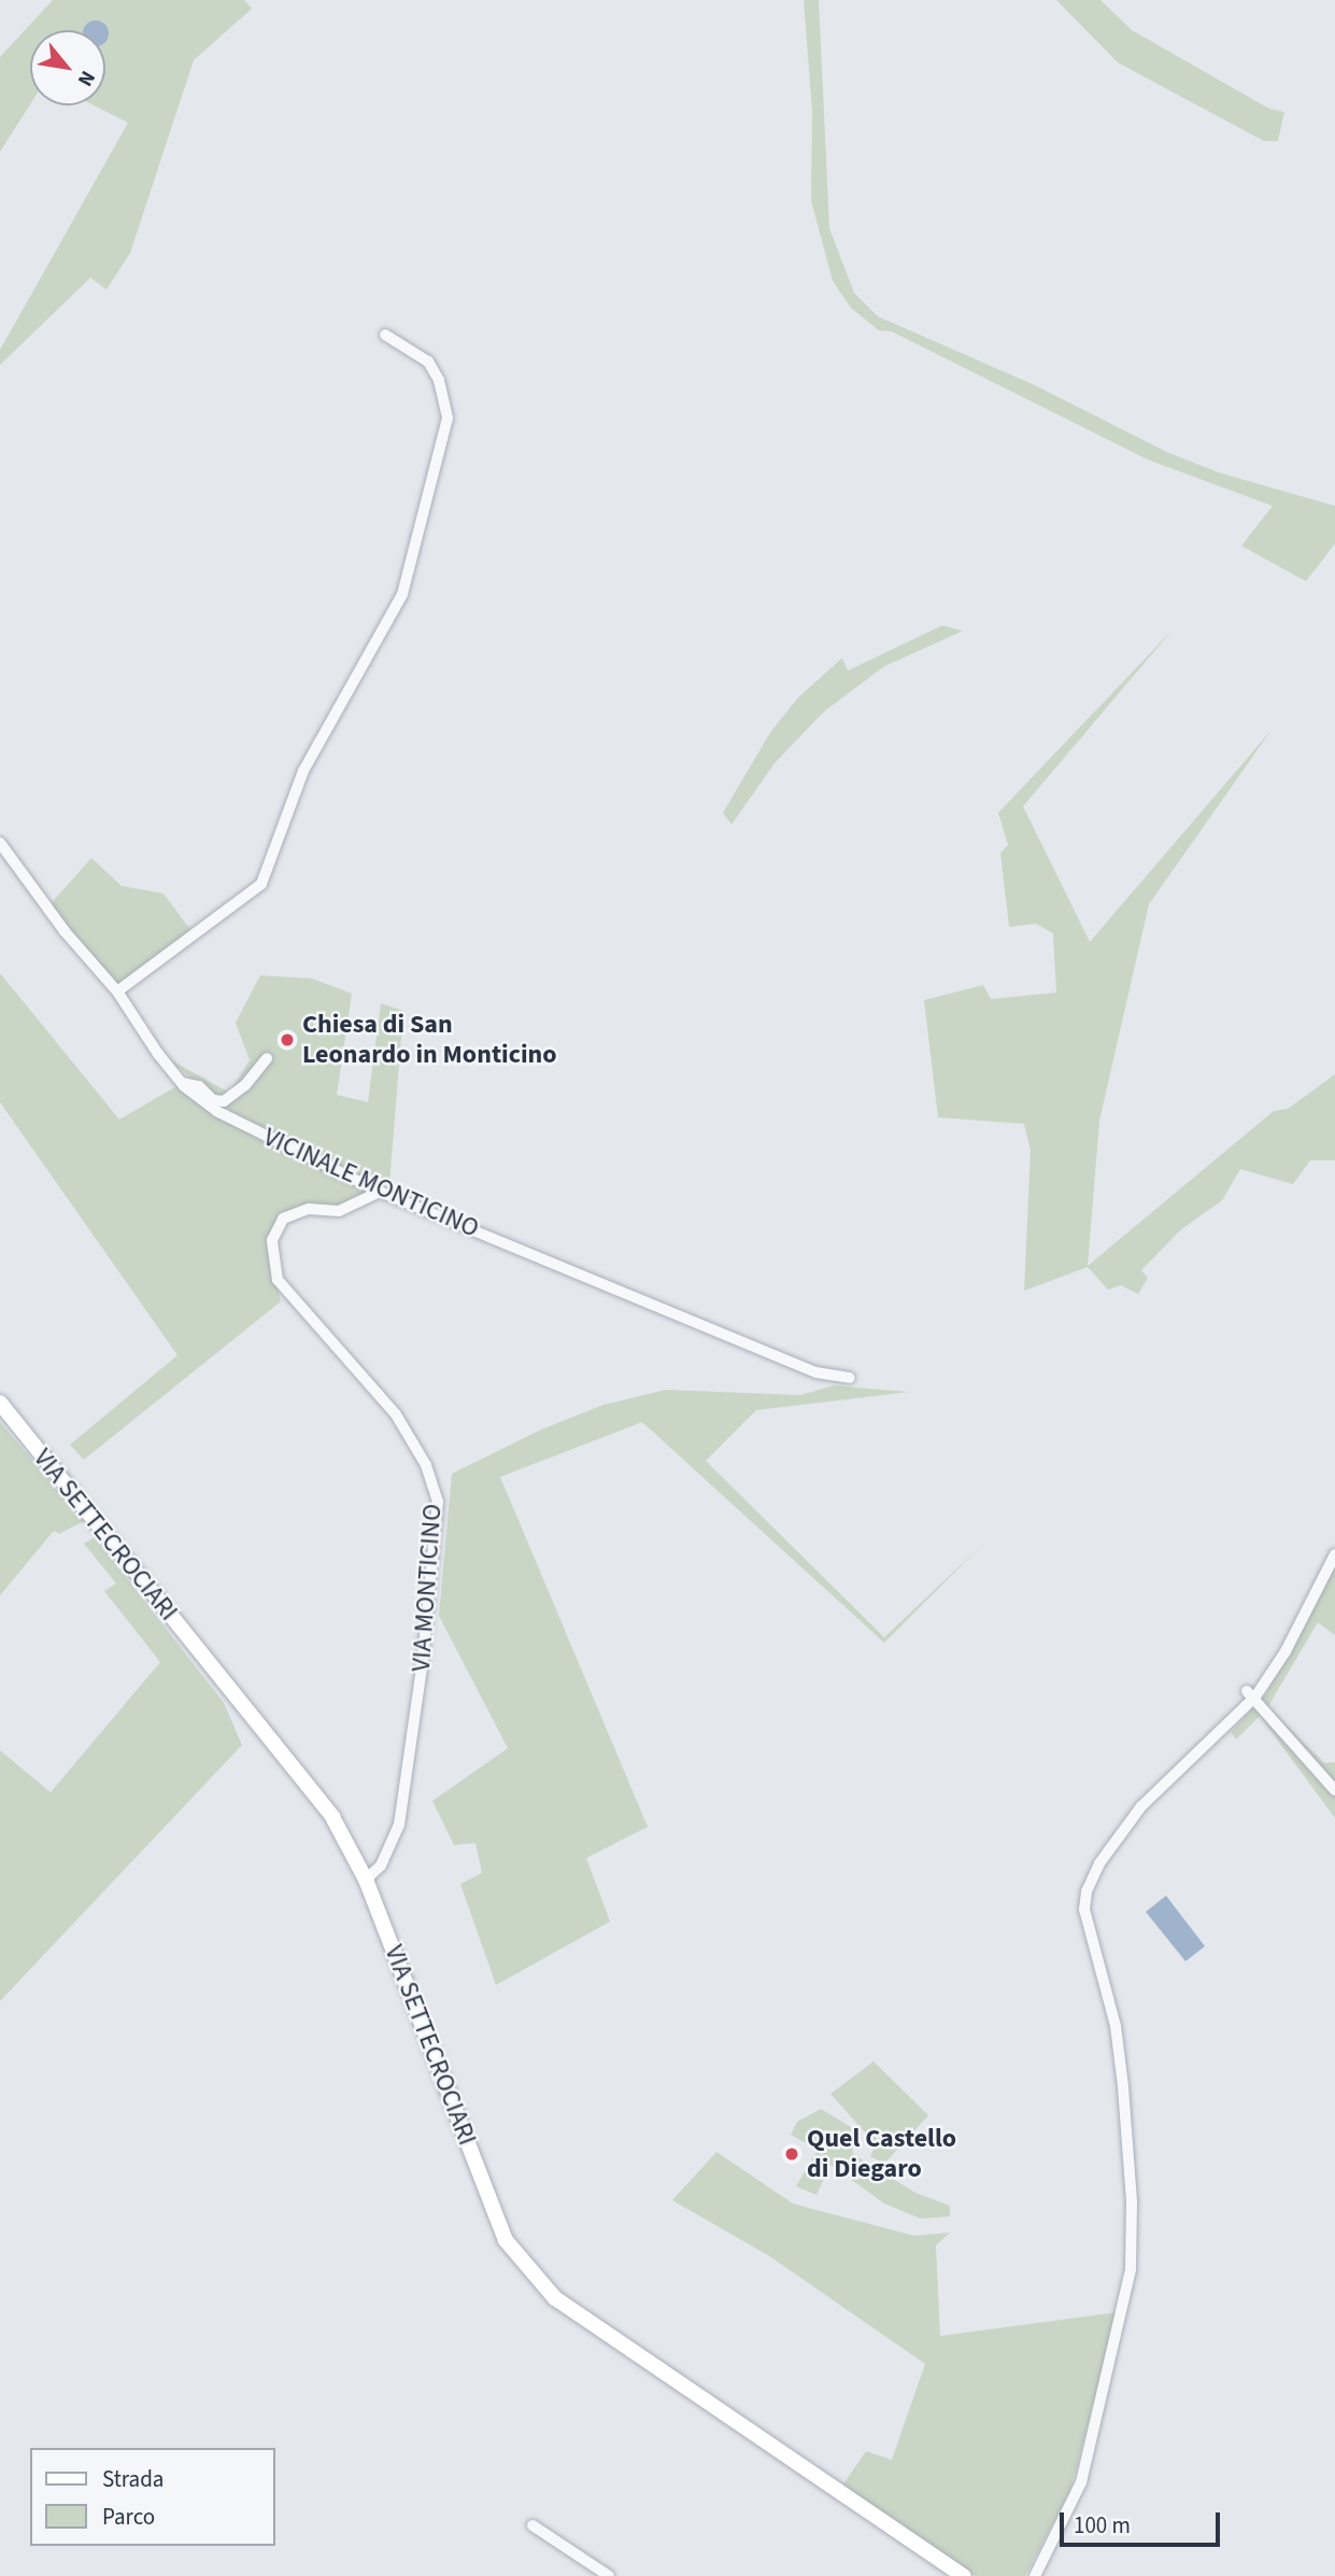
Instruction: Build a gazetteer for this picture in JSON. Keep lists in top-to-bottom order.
{
  "streets": {
    "main road": ["VIA SETTECROCIARI"],
    "street": ["VICINALE MONTICINO", "VIA MONTICINO"]
  },
  "crossings": [
    ["VICINALE MONTICINO", "VIA MONTICINO"],
    ["VIA SETTECROCIARI", "VIA MONTICINO"]
  ],
  "places": ["Chiesa di San Leonardo in Monticino", "Quel Castello di Diegaro"],
  "legend": ["Strada", "Parco"],
  "scale_bar": "100 m",
  "north": "bottom right"
}
